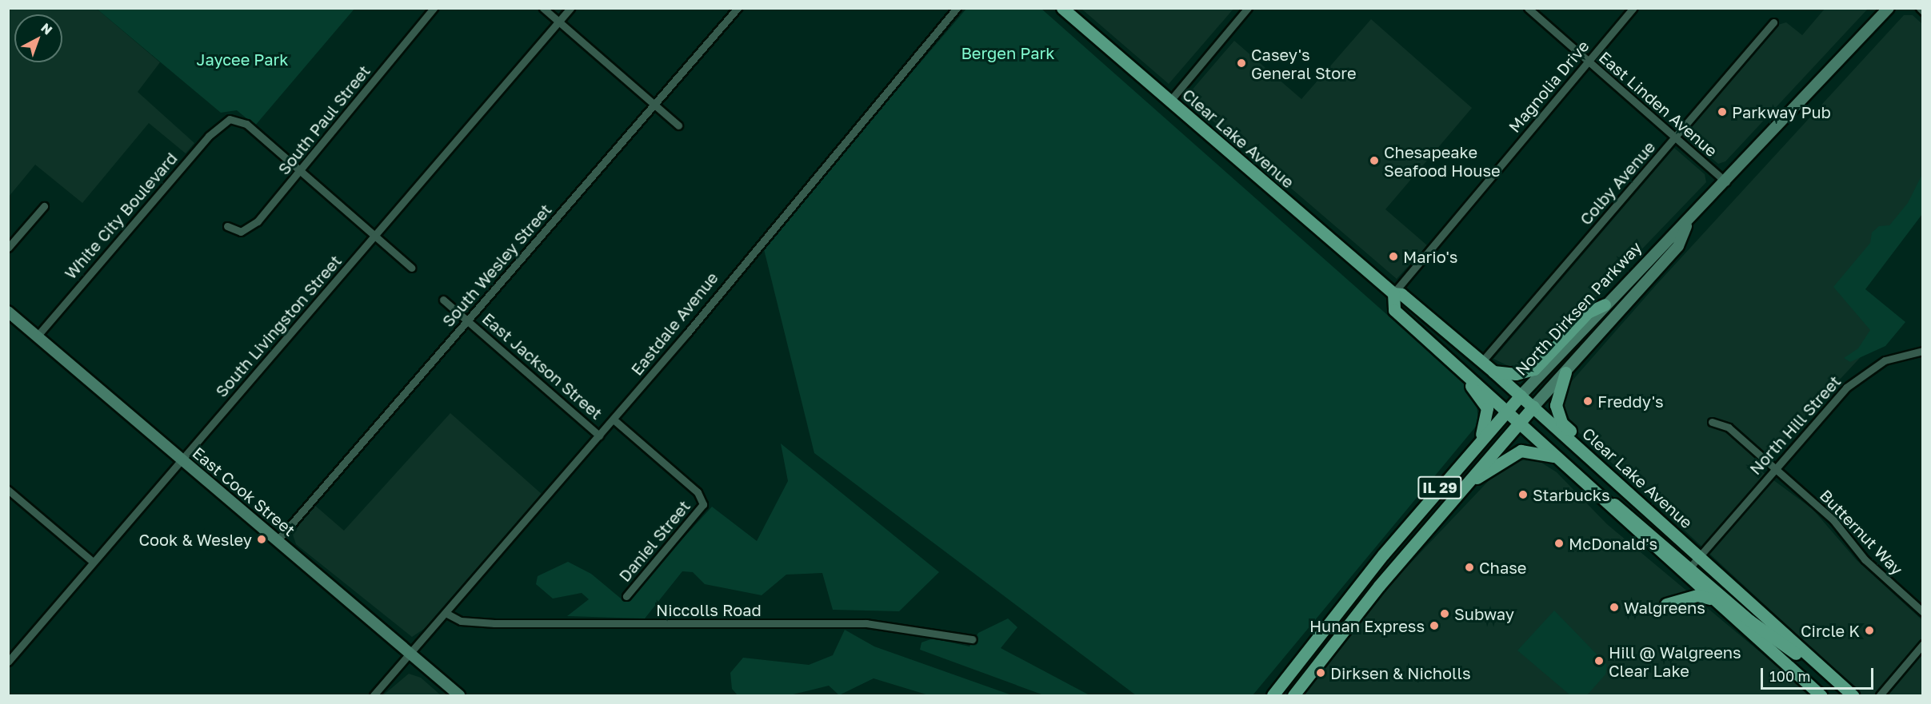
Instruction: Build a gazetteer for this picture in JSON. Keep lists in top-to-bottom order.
{
  "streets": {
    "main road": [
      "Clear Lake Avenue",
      "North Dirksen Parkway",
      "IL 29",
      "East Cook Street"
    ],
    "street": [
      "Magnolia Drive",
      "East Linden Avenue",
      "South Paul Street",
      "Colby Avenue",
      "White City Boulevard",
      "South Wesley Street",
      "Eastdale Avenue",
      "South Livingston Street",
      "East Jackson Street",
      "North Hill Street",
      "Butternut Way",
      "Daniel Street",
      "Niccolls Road"
    ]
  },
  "crossings": [
    ["Magnolia Drive", "East Linden Avenue"],
    ["Magnolia Drive", "Clear Lake Avenue"],
    ["East Linden Avenue", "Colby Avenue"],
    ["East Linden Avenue", "North Dirksen Parkway"],
    ["South Paul Street", "White City Boulevard"],
    ["Clear Lake Avenue", "Colby Avenue"],
    ["Clear Lake Avenue", "North Dirksen Parkway"],
    ["Clear Lake Avenue", "North Hill Street"],
    ["Clear Lake Avenue", "IL 29"],
    ["White City Boulevard", "East Cook Street"],
    ["South Wesley Street", "East Jackson Street"],
    ["South Wesley Street", "East Cook Street"],
    ["North Dirksen Parkway", "IL 29"],
    ["Eastdale Avenue", "East Jackson Street"],
    ["Eastdale Avenue", "East Cook Street"],
    ["Eastdale Avenue", "Niccolls Road"],
    ["South Livingston Street", "East Cook Street"],
    ["East Jackson Street", "Daniel Street"],
    ["North Hill Street", "Butternut Way"]
  ],
  "parks": ["Bergen Park", "Jaycee Park"],
  "places": [
    "Casey's General Store",
    "Parkway Pub",
    "Chesapeake Seafood House",
    "Mario's",
    "Freddy's",
    "Starbucks",
    "Cook & Wesley",
    "McDonald's",
    "Chase",
    "Walgreens",
    "Subway",
    "Hunan Express",
    "Circle K",
    "Hill @ Walgreens Clear Lake",
    "Dirksen & Nicholls"
  ],
  "scale_bar": "100 m",
  "north": "top right"
}
